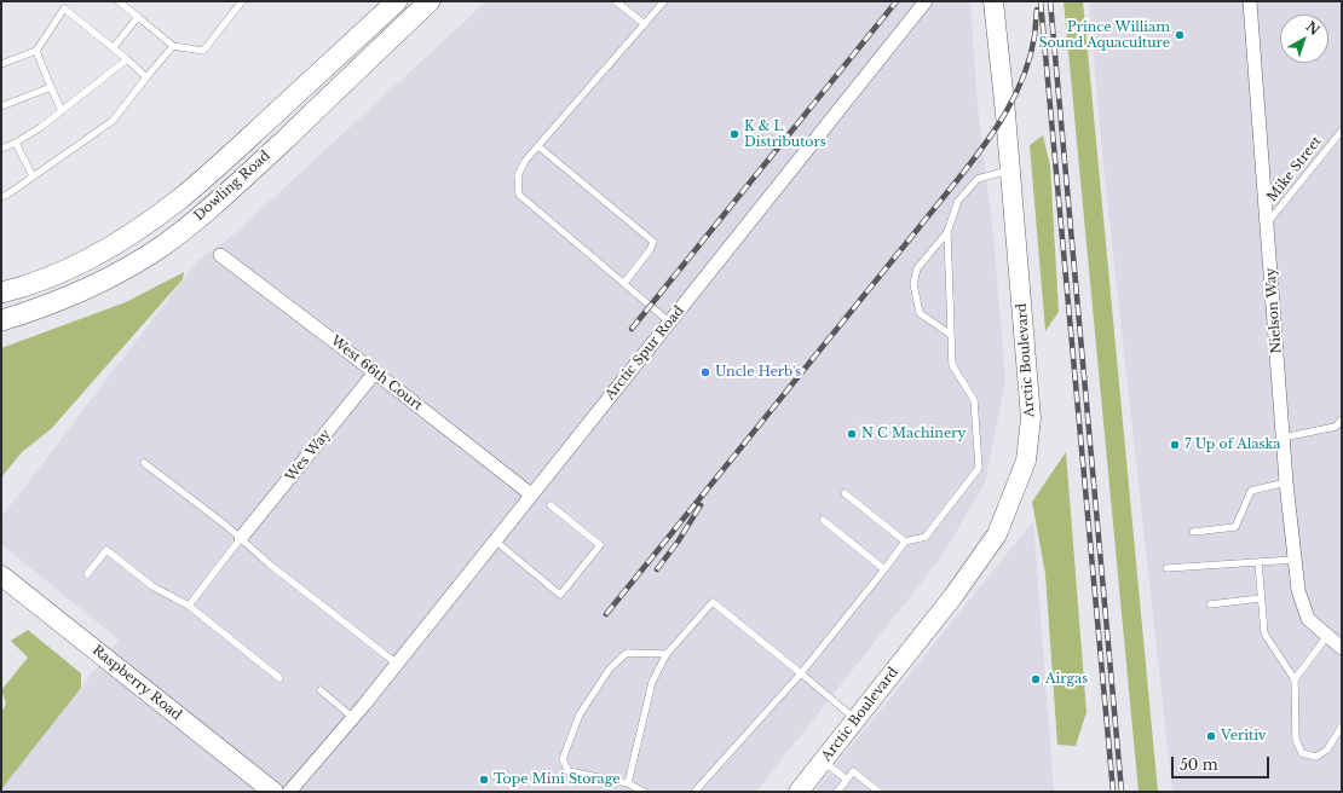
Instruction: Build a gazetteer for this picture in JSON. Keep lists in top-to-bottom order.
{
  "streets": {
    "main road": ["Dowling Road", "Arctic Boulevard", "Raspberry Road"],
    "street": [
      "Nielson Way",
      "Arctic Spur Road",
      "West 66th Court",
      "Wes Way"
    ],
    "lane": ["Mike Street"]
  },
  "crossings": [
    ["Mike Street", "Nielson Way"],
    ["Arctic Spur Road", "West 66th Court"],
    ["West 66th Court", "Wes Way"]
  ],
  "places": [
    "Prince William Sound Aquaculture",
    "K & L Distributors",
    "Uncle Herb's",
    "N C Machinery",
    "7 Up of Alaska",
    "Airgas",
    "Veritiv",
    "Tope Mini Storage"
  ],
  "scale_bar": "50 m",
  "north": "top right"
}
